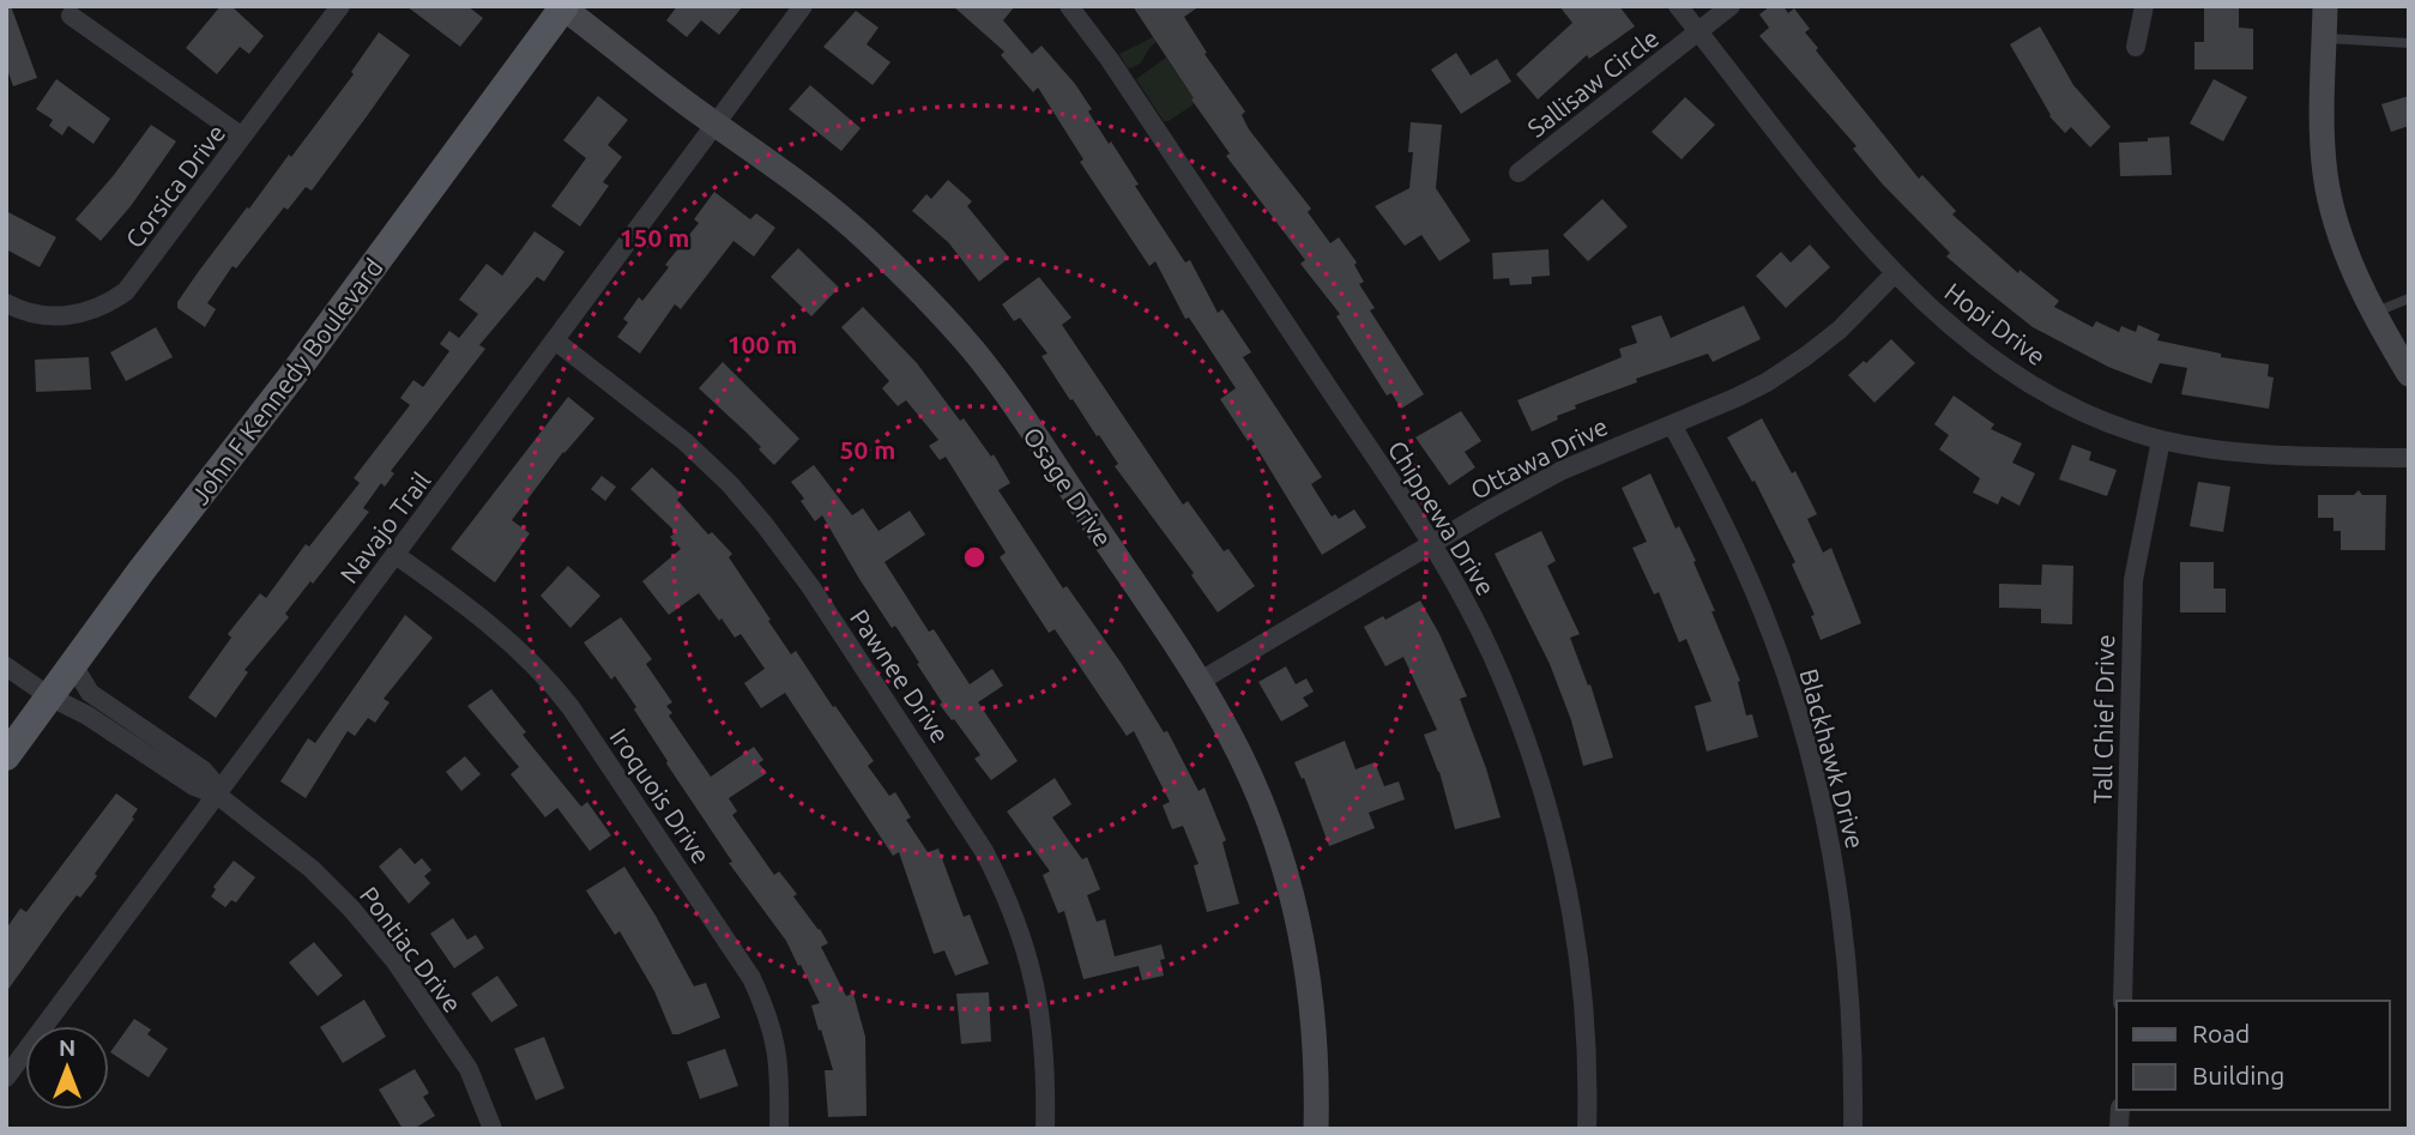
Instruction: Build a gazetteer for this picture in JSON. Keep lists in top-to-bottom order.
{
  "streets": {
    "main road": ["John F Kennedy Boulevard"],
    "street": [
      "Sallisaw Circle",
      "Corsica Drive",
      "Hopi Drive",
      "Ottawa Drive",
      "Osage Drive",
      "Chippewa Drive",
      "Navajo Trail",
      "Pawnee Drive",
      "Tall Chief Drive",
      "Blackhawk Drive",
      "Iroquois Drive",
      "Pontiac Drive"
    ]
  },
  "crossings": [
    ["Sallisaw Circle", "Hopi Drive"],
    ["Hopi Drive", "Ottawa Drive"],
    ["Hopi Drive", "Tall Chief Drive"],
    ["John F Kennedy Boulevard", "Osage Drive"],
    ["John F Kennedy Boulevard", "Pontiac Drive"],
    ["Ottawa Drive", "Osage Drive"],
    ["Ottawa Drive", "Chippewa Drive"],
    ["Ottawa Drive", "Blackhawk Drive"],
    ["Osage Drive", "Navajo Trail"],
    ["Navajo Trail", "Pawnee Drive"],
    ["Navajo Trail", "Iroquois Drive"],
    ["Navajo Trail", "Pontiac Drive"]
  ],
  "legend": ["Road", "Building"],
  "north": "top",
  "rings": ["150 m", "100 m", "50 m"]
}
